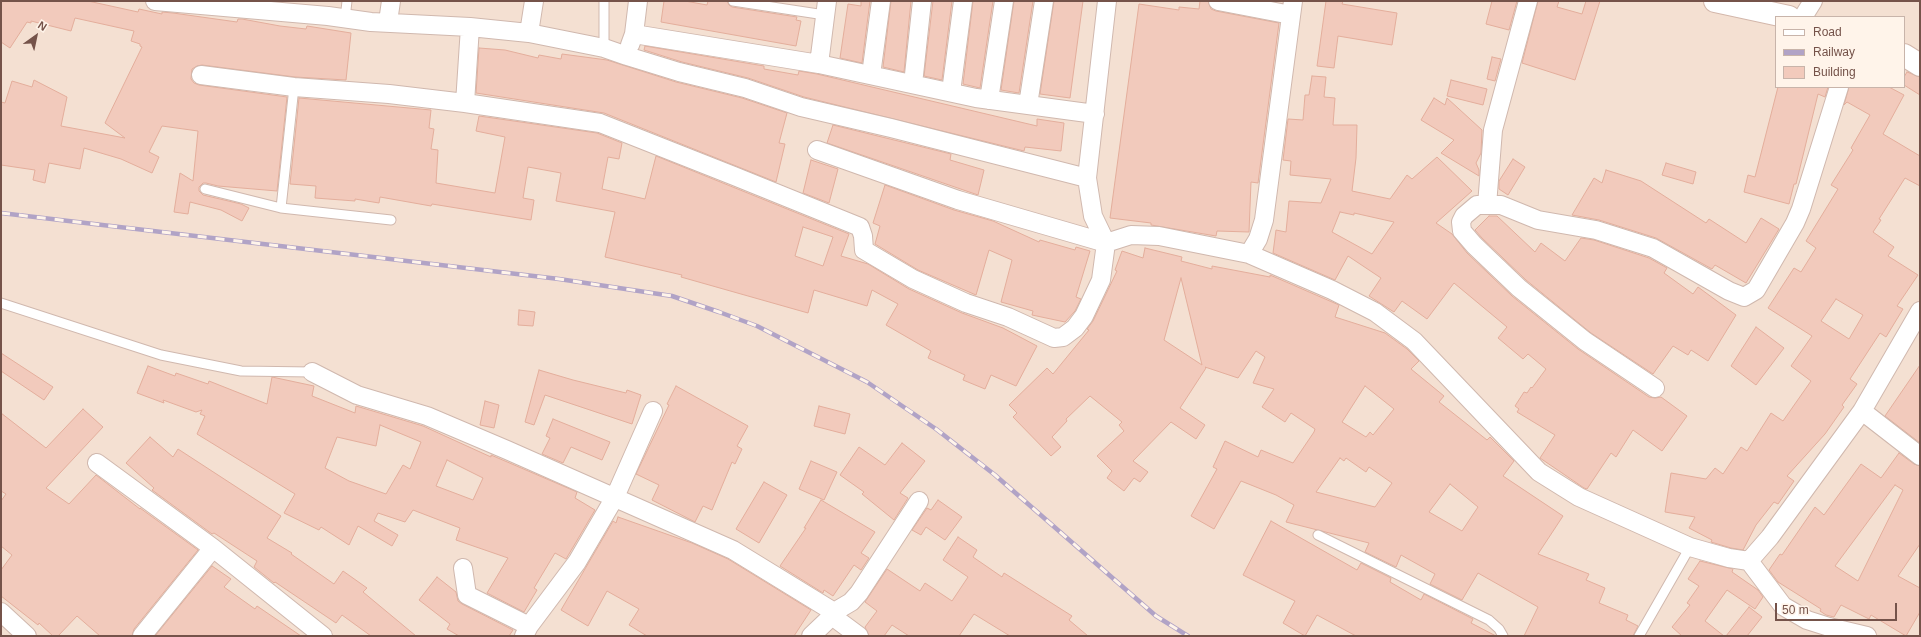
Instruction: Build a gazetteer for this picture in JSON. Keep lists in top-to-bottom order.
{
  "legend": ["Road", "Railway", "Building"],
  "scale_bar": "50 m",
  "north": "top right"
}
